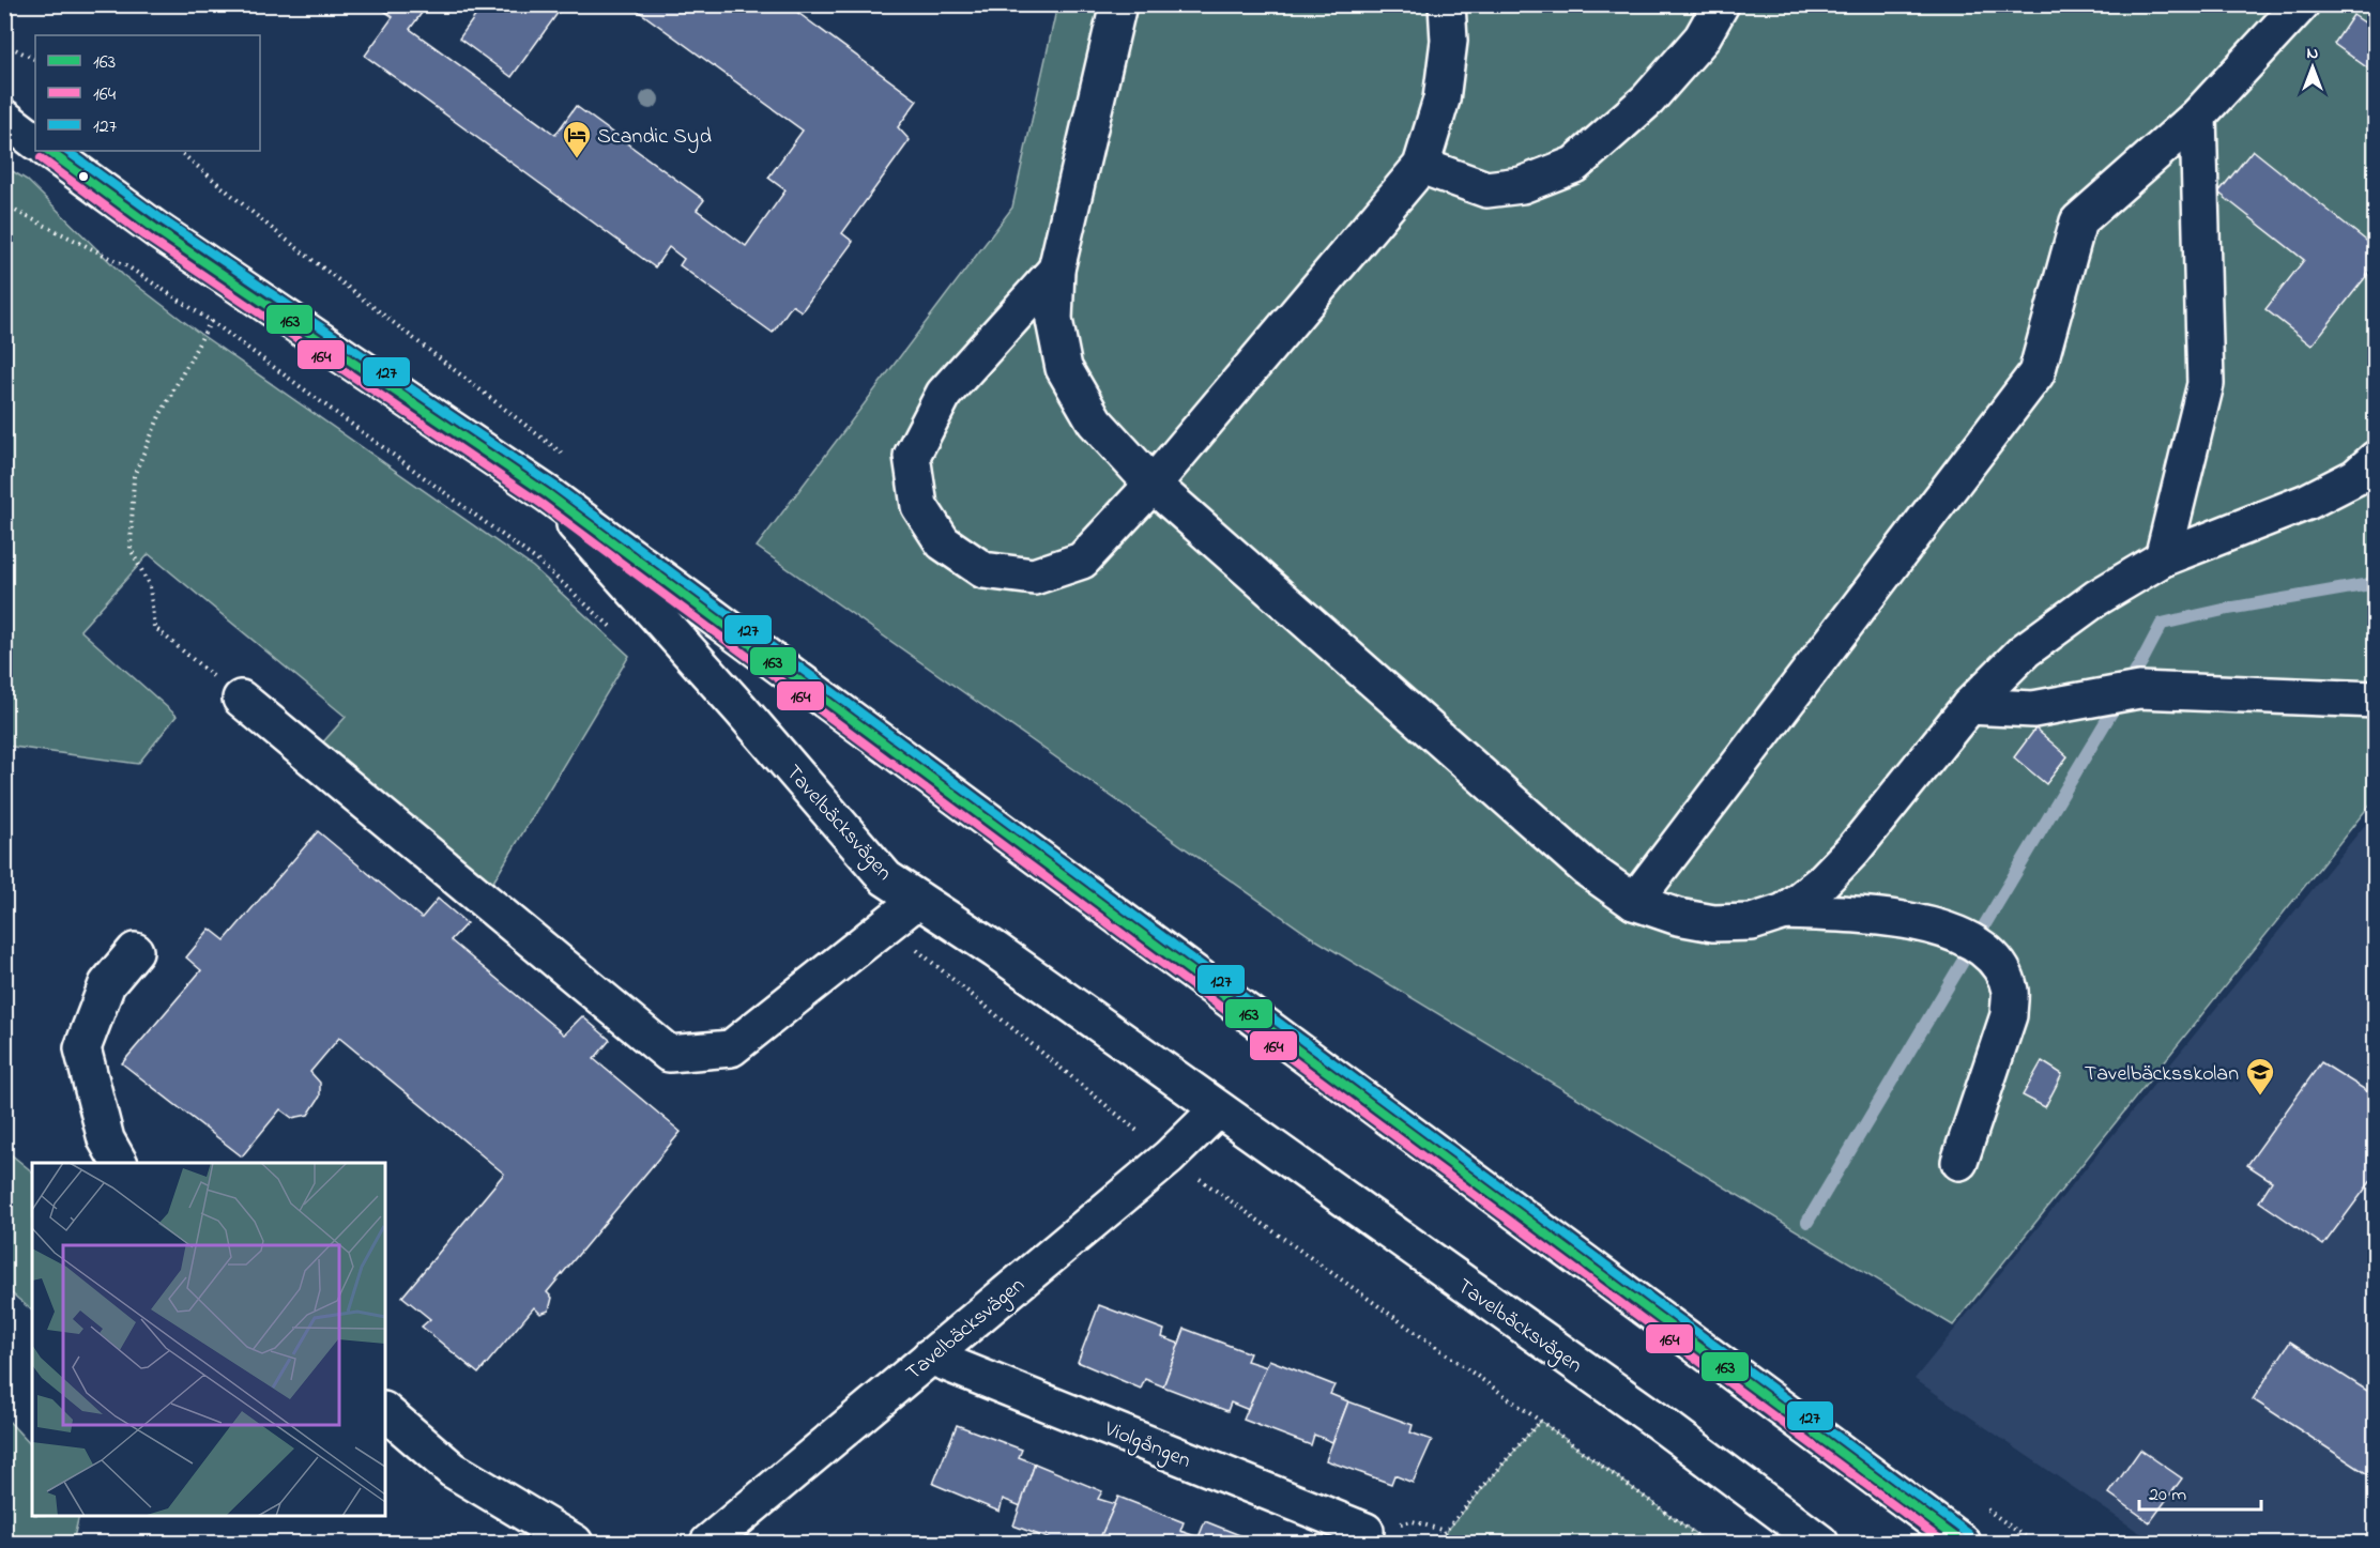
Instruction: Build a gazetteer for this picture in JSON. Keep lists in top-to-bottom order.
{
  "streets": {
    "street": ["Tavelbäcksvägen", "Violgången"]
  },
  "crossings": [
    ["Tavelbäcksvägen", "Violgången"]
  ],
  "places": {
    "hotel": ["Scandic Syd"],
    "school or university": ["Tavelbäcksskolan"]
  },
  "lines": ["transit line 163", "transit line 127", "transit line 164"],
  "legend": ["163", "164", "127"],
  "scale_bar": "20 m",
  "north": "top"
}
